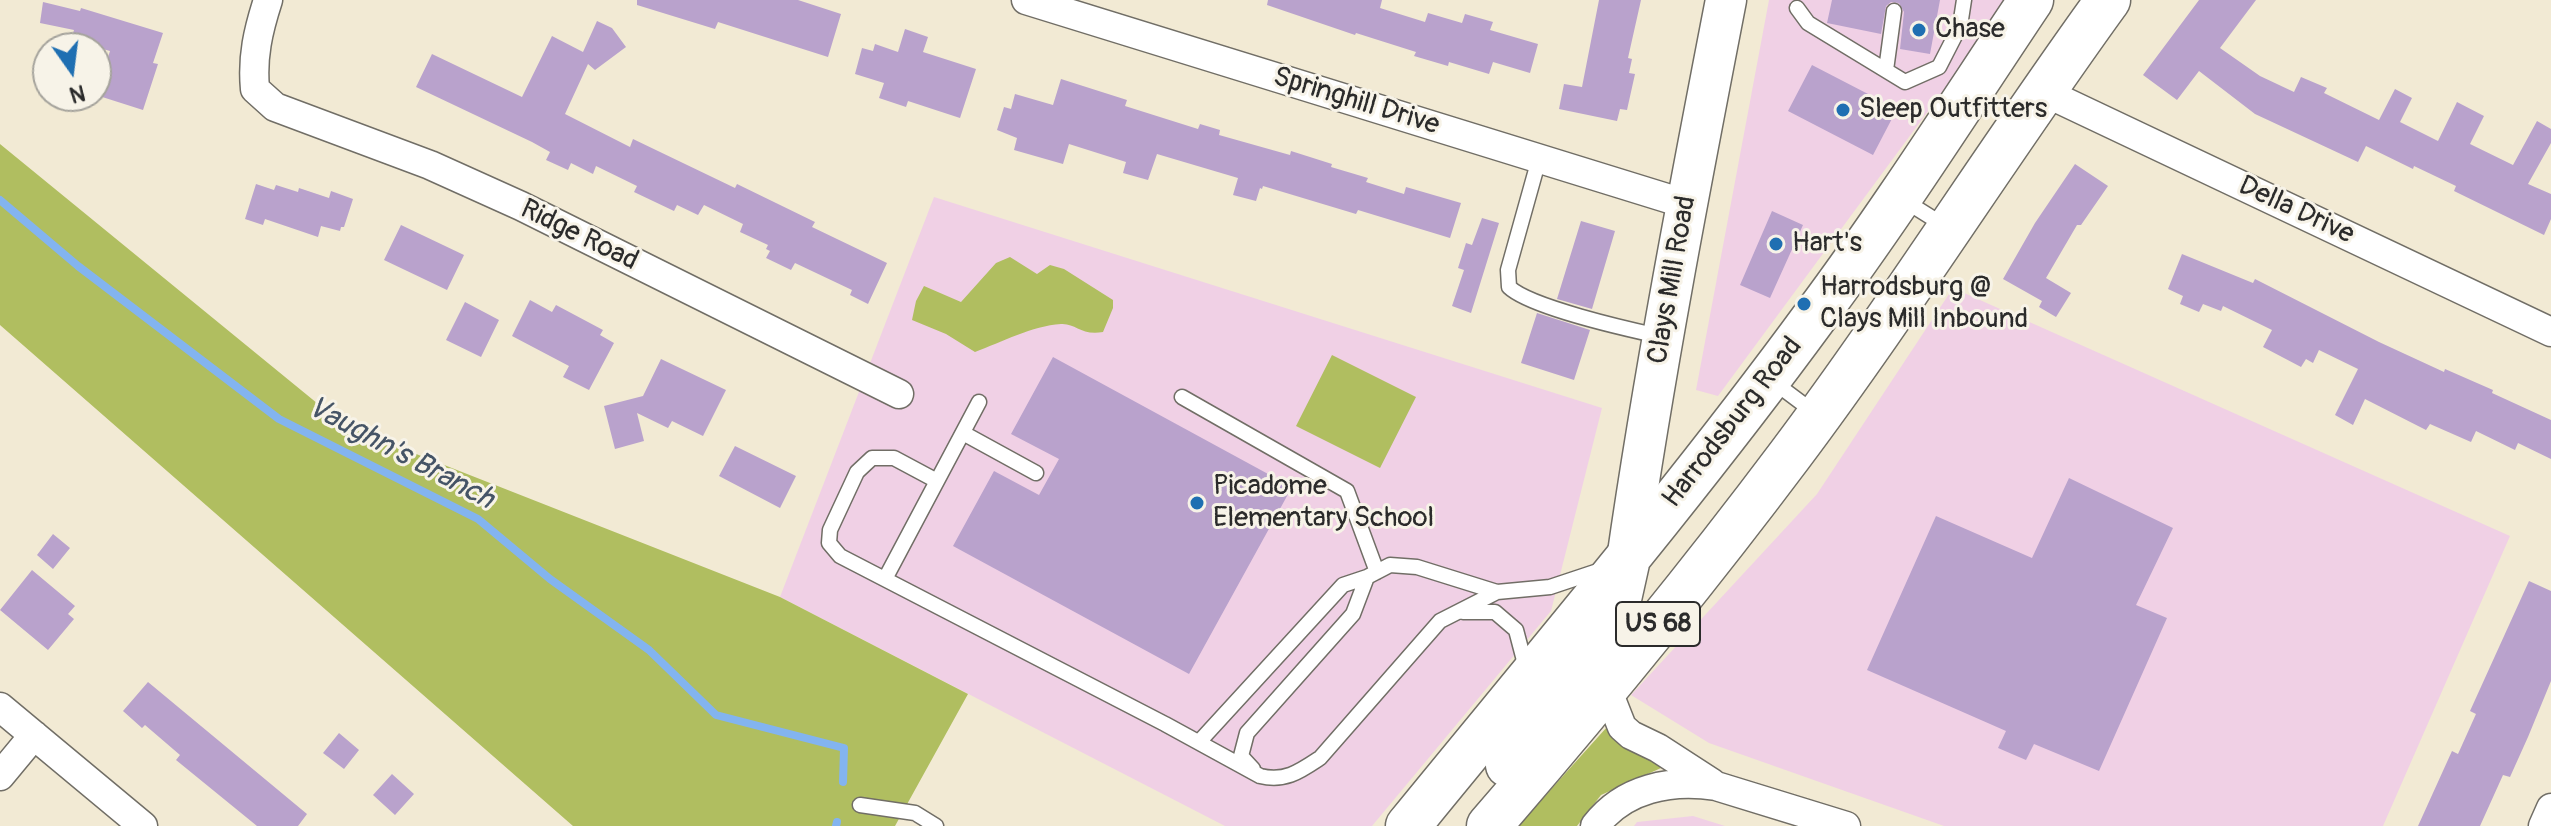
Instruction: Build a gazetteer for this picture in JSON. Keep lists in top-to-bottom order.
{
  "streets": {
    "main road": ["Clays Mill Road", "Harrodsburg Road", "US 68"],
    "street": ["Springhill Drive", "Della Drive", "Ridge Road"]
  },
  "crossings": [
    ["Springhill Drive", "Clays Mill Road"],
    ["Della Drive", "US 68"],
    ["Clays Mill Road", "Harrodsburg Road"]
  ],
  "water": ["Vaughn's Branch"],
  "places": [
    "Chase",
    "Sleep Outfitters",
    "Hart's",
    "Harrodsburg @ Clays Mill Inbound",
    "Picadome Elementary School"
  ],
  "north": "bottom"
}
